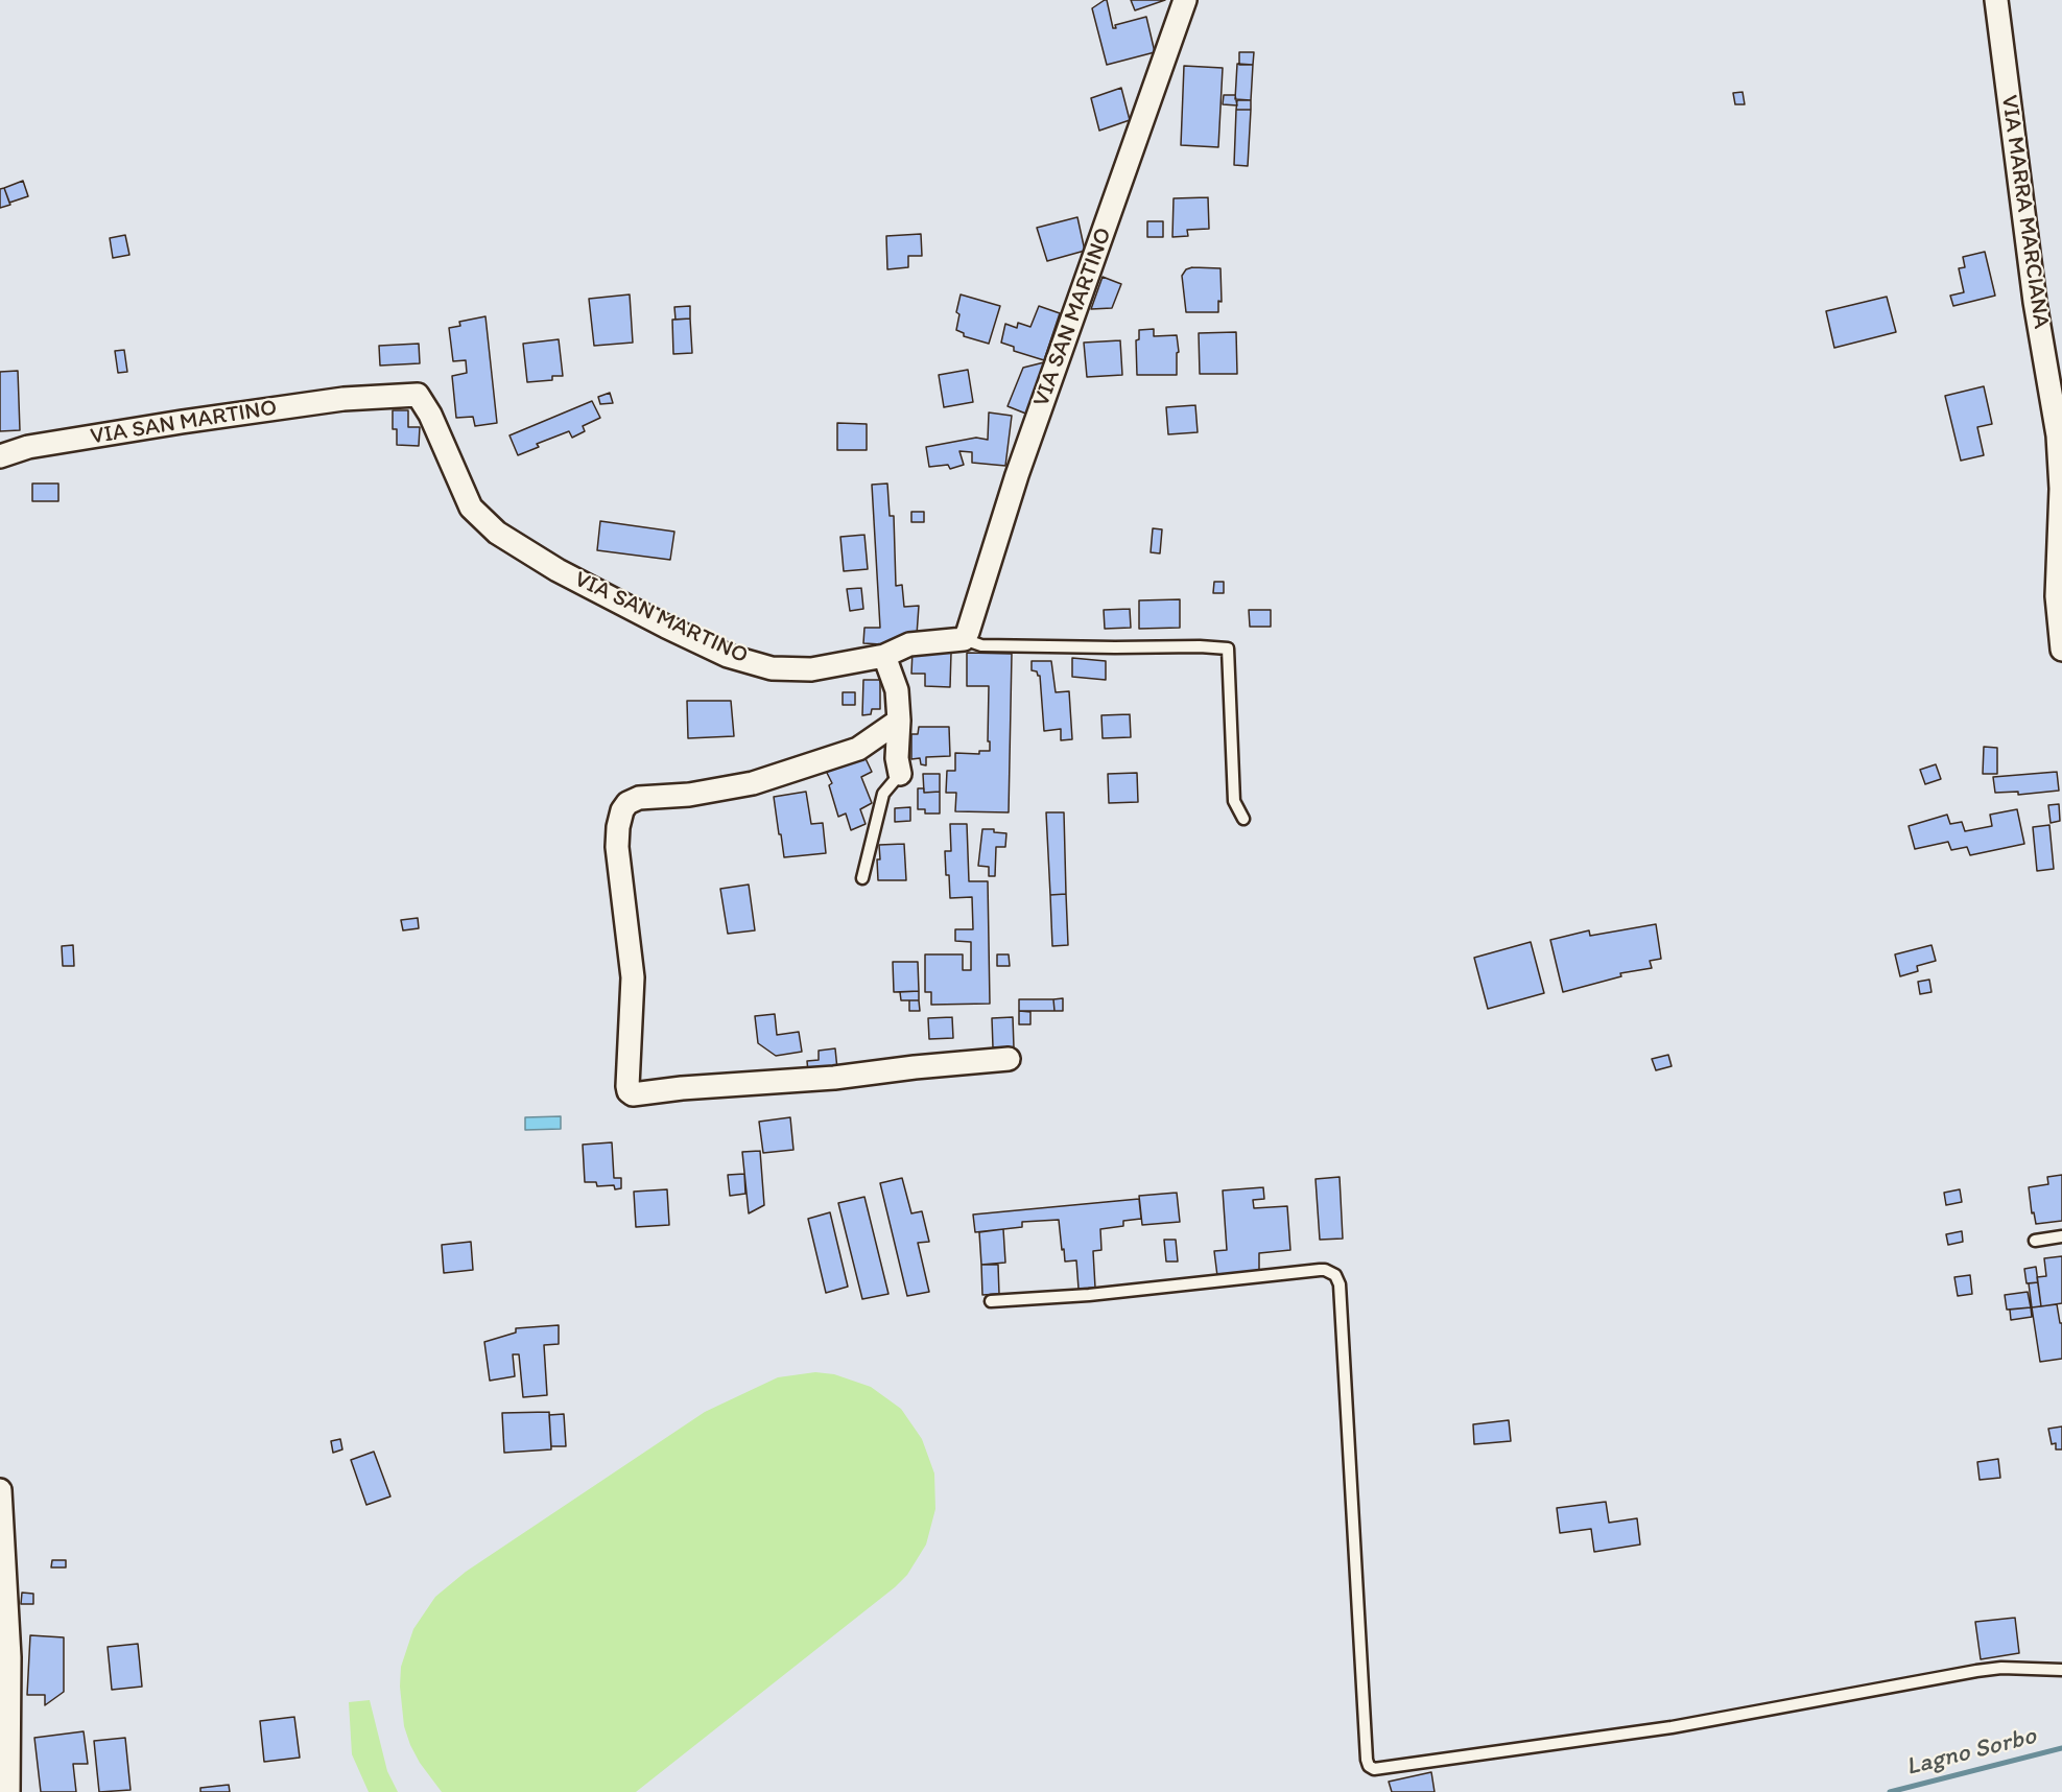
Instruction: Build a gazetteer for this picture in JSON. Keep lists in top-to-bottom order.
{
  "streets": {
    "street": ["VIA MARRA MARCIANA", "VIA SAN MARTINO"]
  },
  "water": ["Lagno Sorbo"]
}
